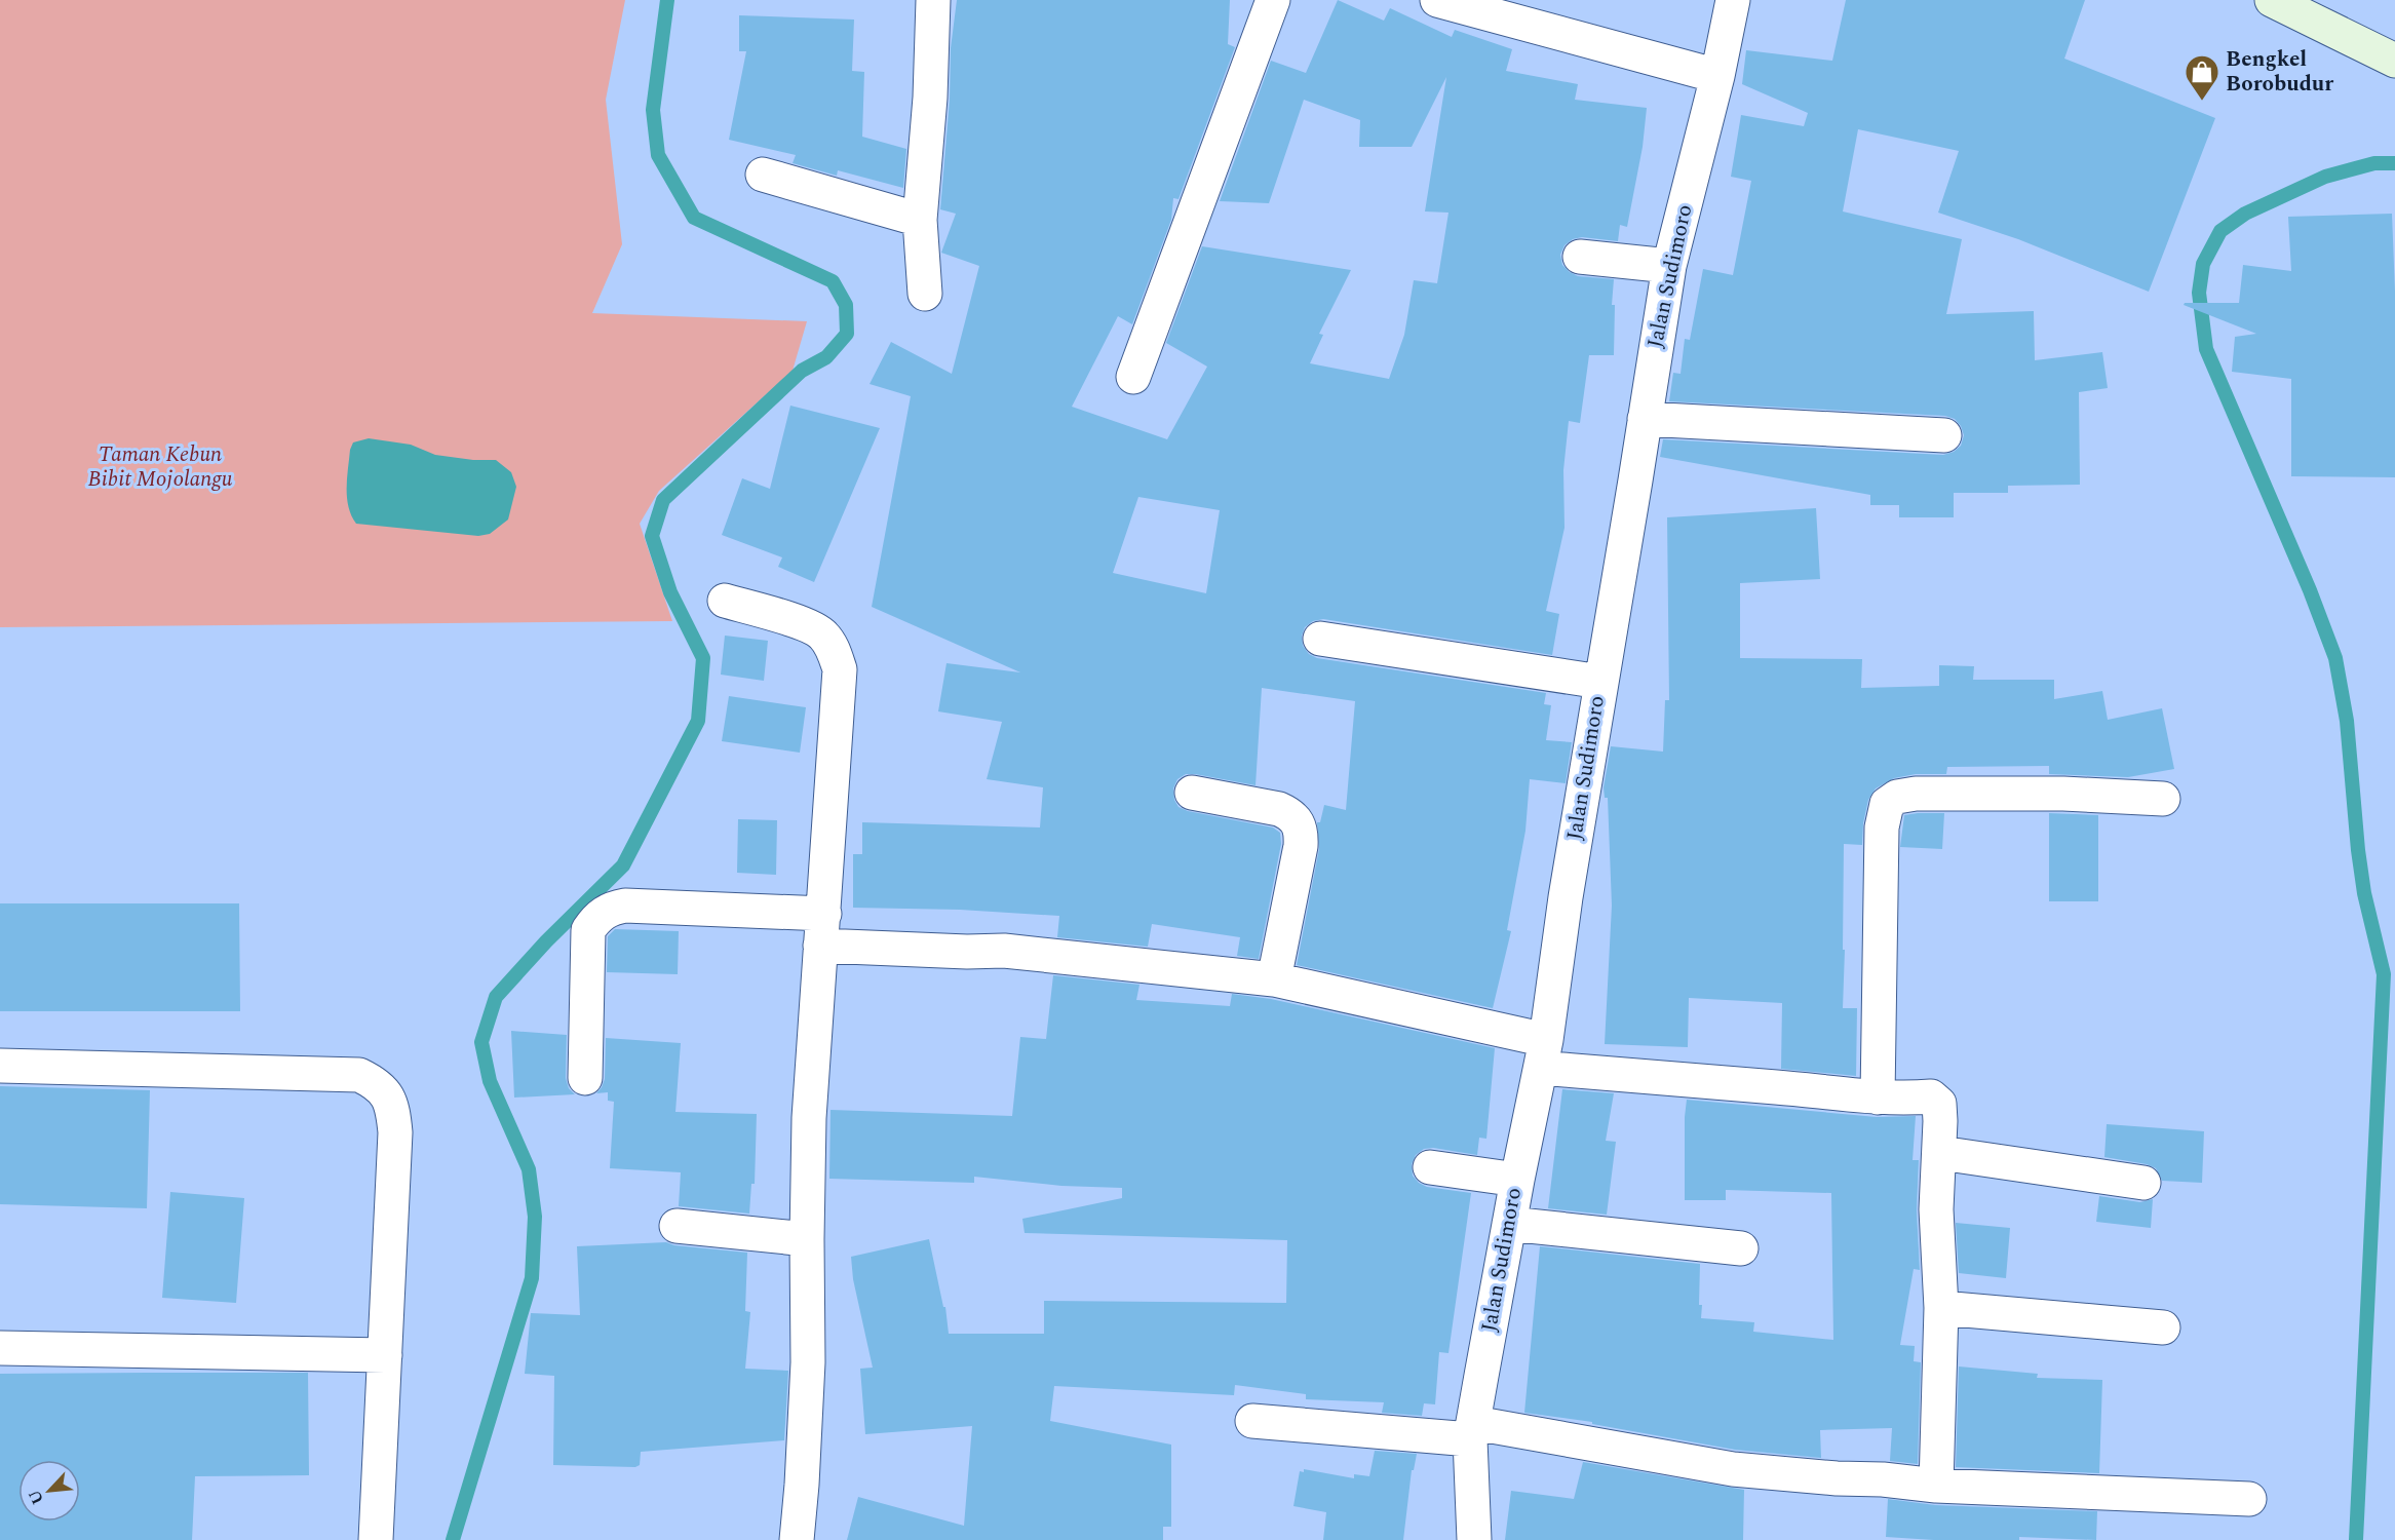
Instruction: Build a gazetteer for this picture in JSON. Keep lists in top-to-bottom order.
{
  "streets": {
    "street": ["Jalan Sudimoro"]
  },
  "parks": ["Taman Kebun Bibit Mojolangu"],
  "places": {
    "shop": ["Bengkel Borobudur"]
  },
  "north": "bottom left"
}
